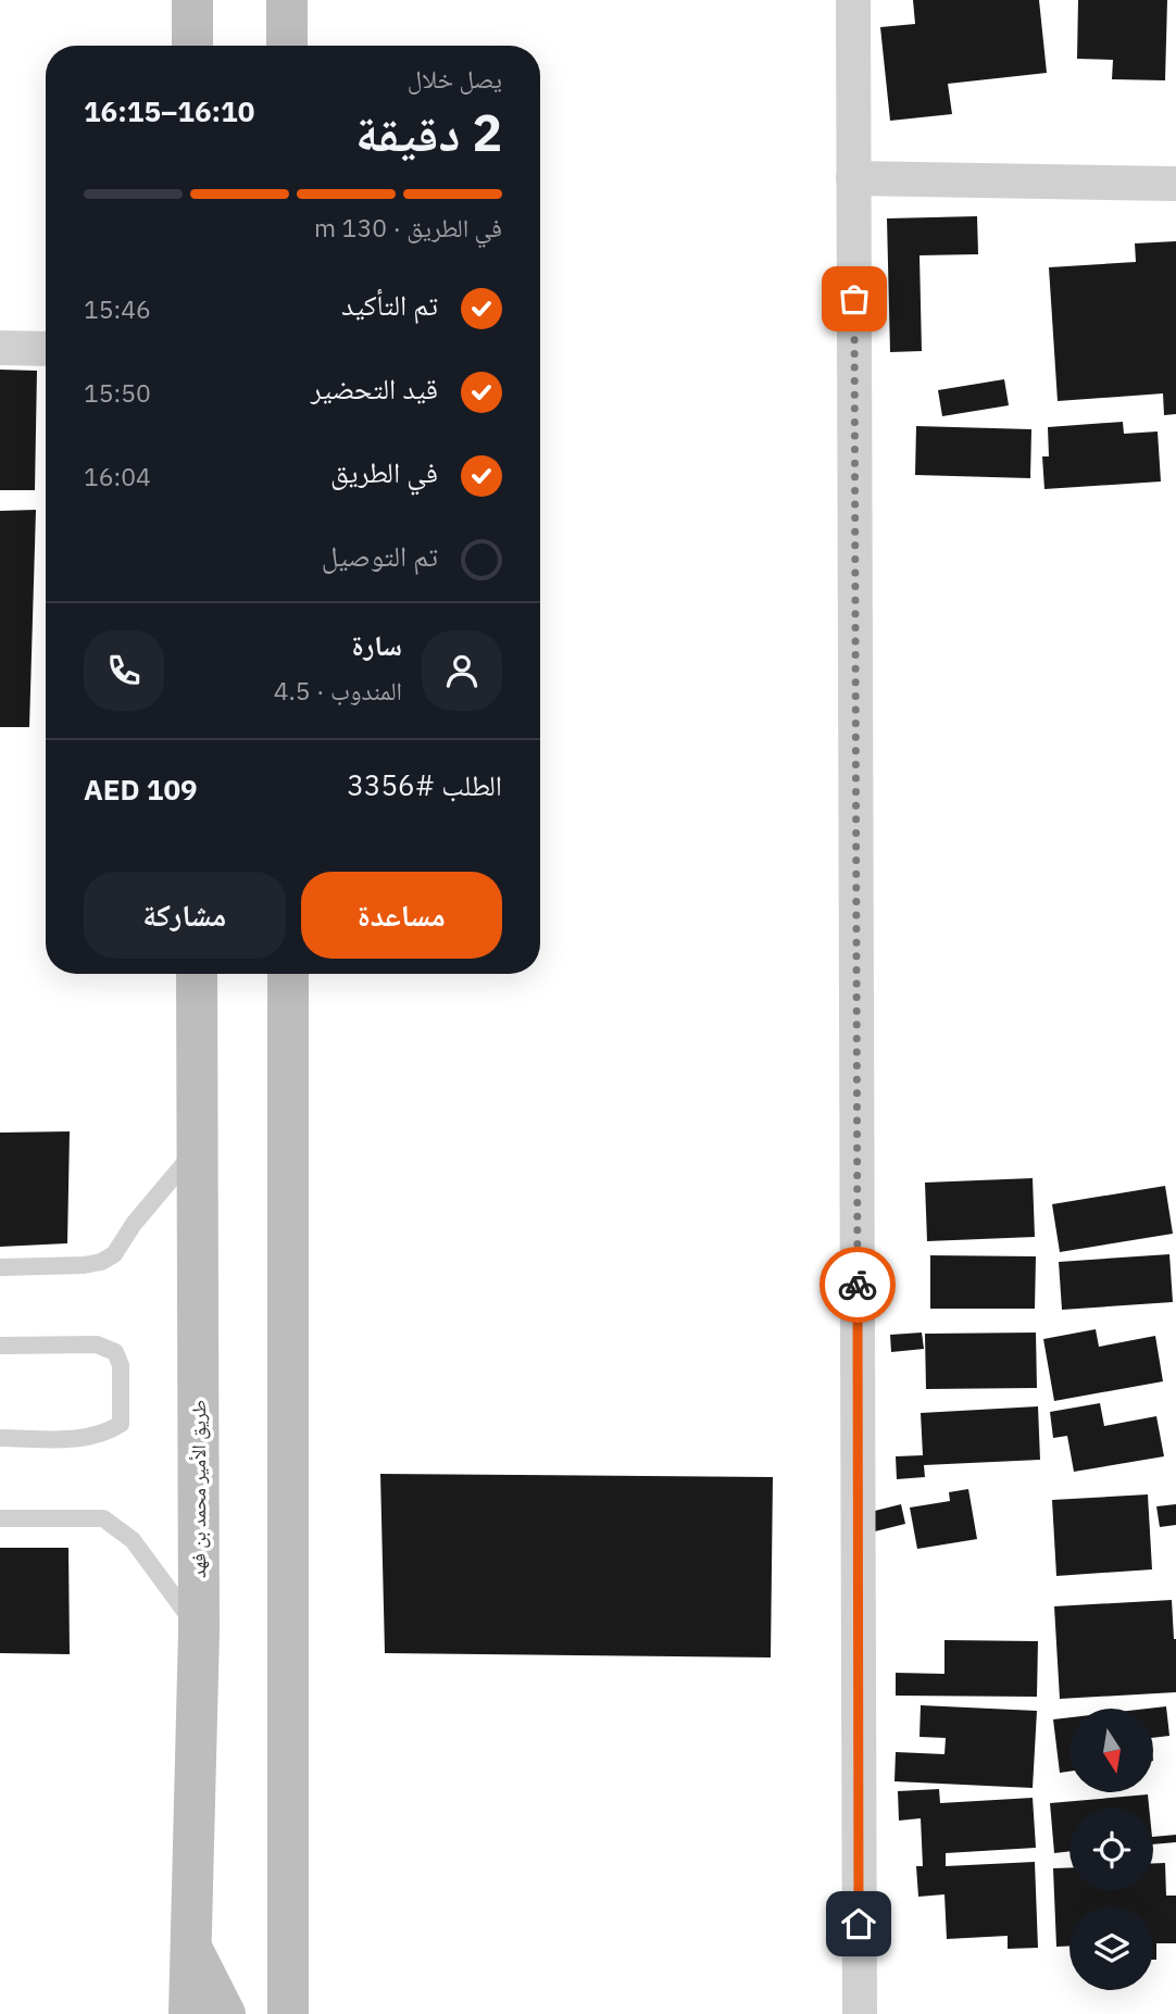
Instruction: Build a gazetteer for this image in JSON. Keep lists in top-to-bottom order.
{
  "streets": {
    "street": ["طريق الأمير محمد بن فهد"]
  },
  "north": "bottom",
  "page": {
    "heading": ["2 دقيقة", "يصل خلال", "16:10–16:15"],
    "panel": [
      "سارة",
      "المندوب · 4.5",
      "الطلب #3356",
      "AED 109"
    ],
    "bar": "في الطريق · 130 m",
    "list": [
      ["تم التأكيد", "15:46"],
      ["قيد التحضير", "15:50"],
      ["في الطريق", "16:04"],
      "تم التوصيل"
    ],
    "buttons": ["مساعدة", "مشاركة"]
  }
}
